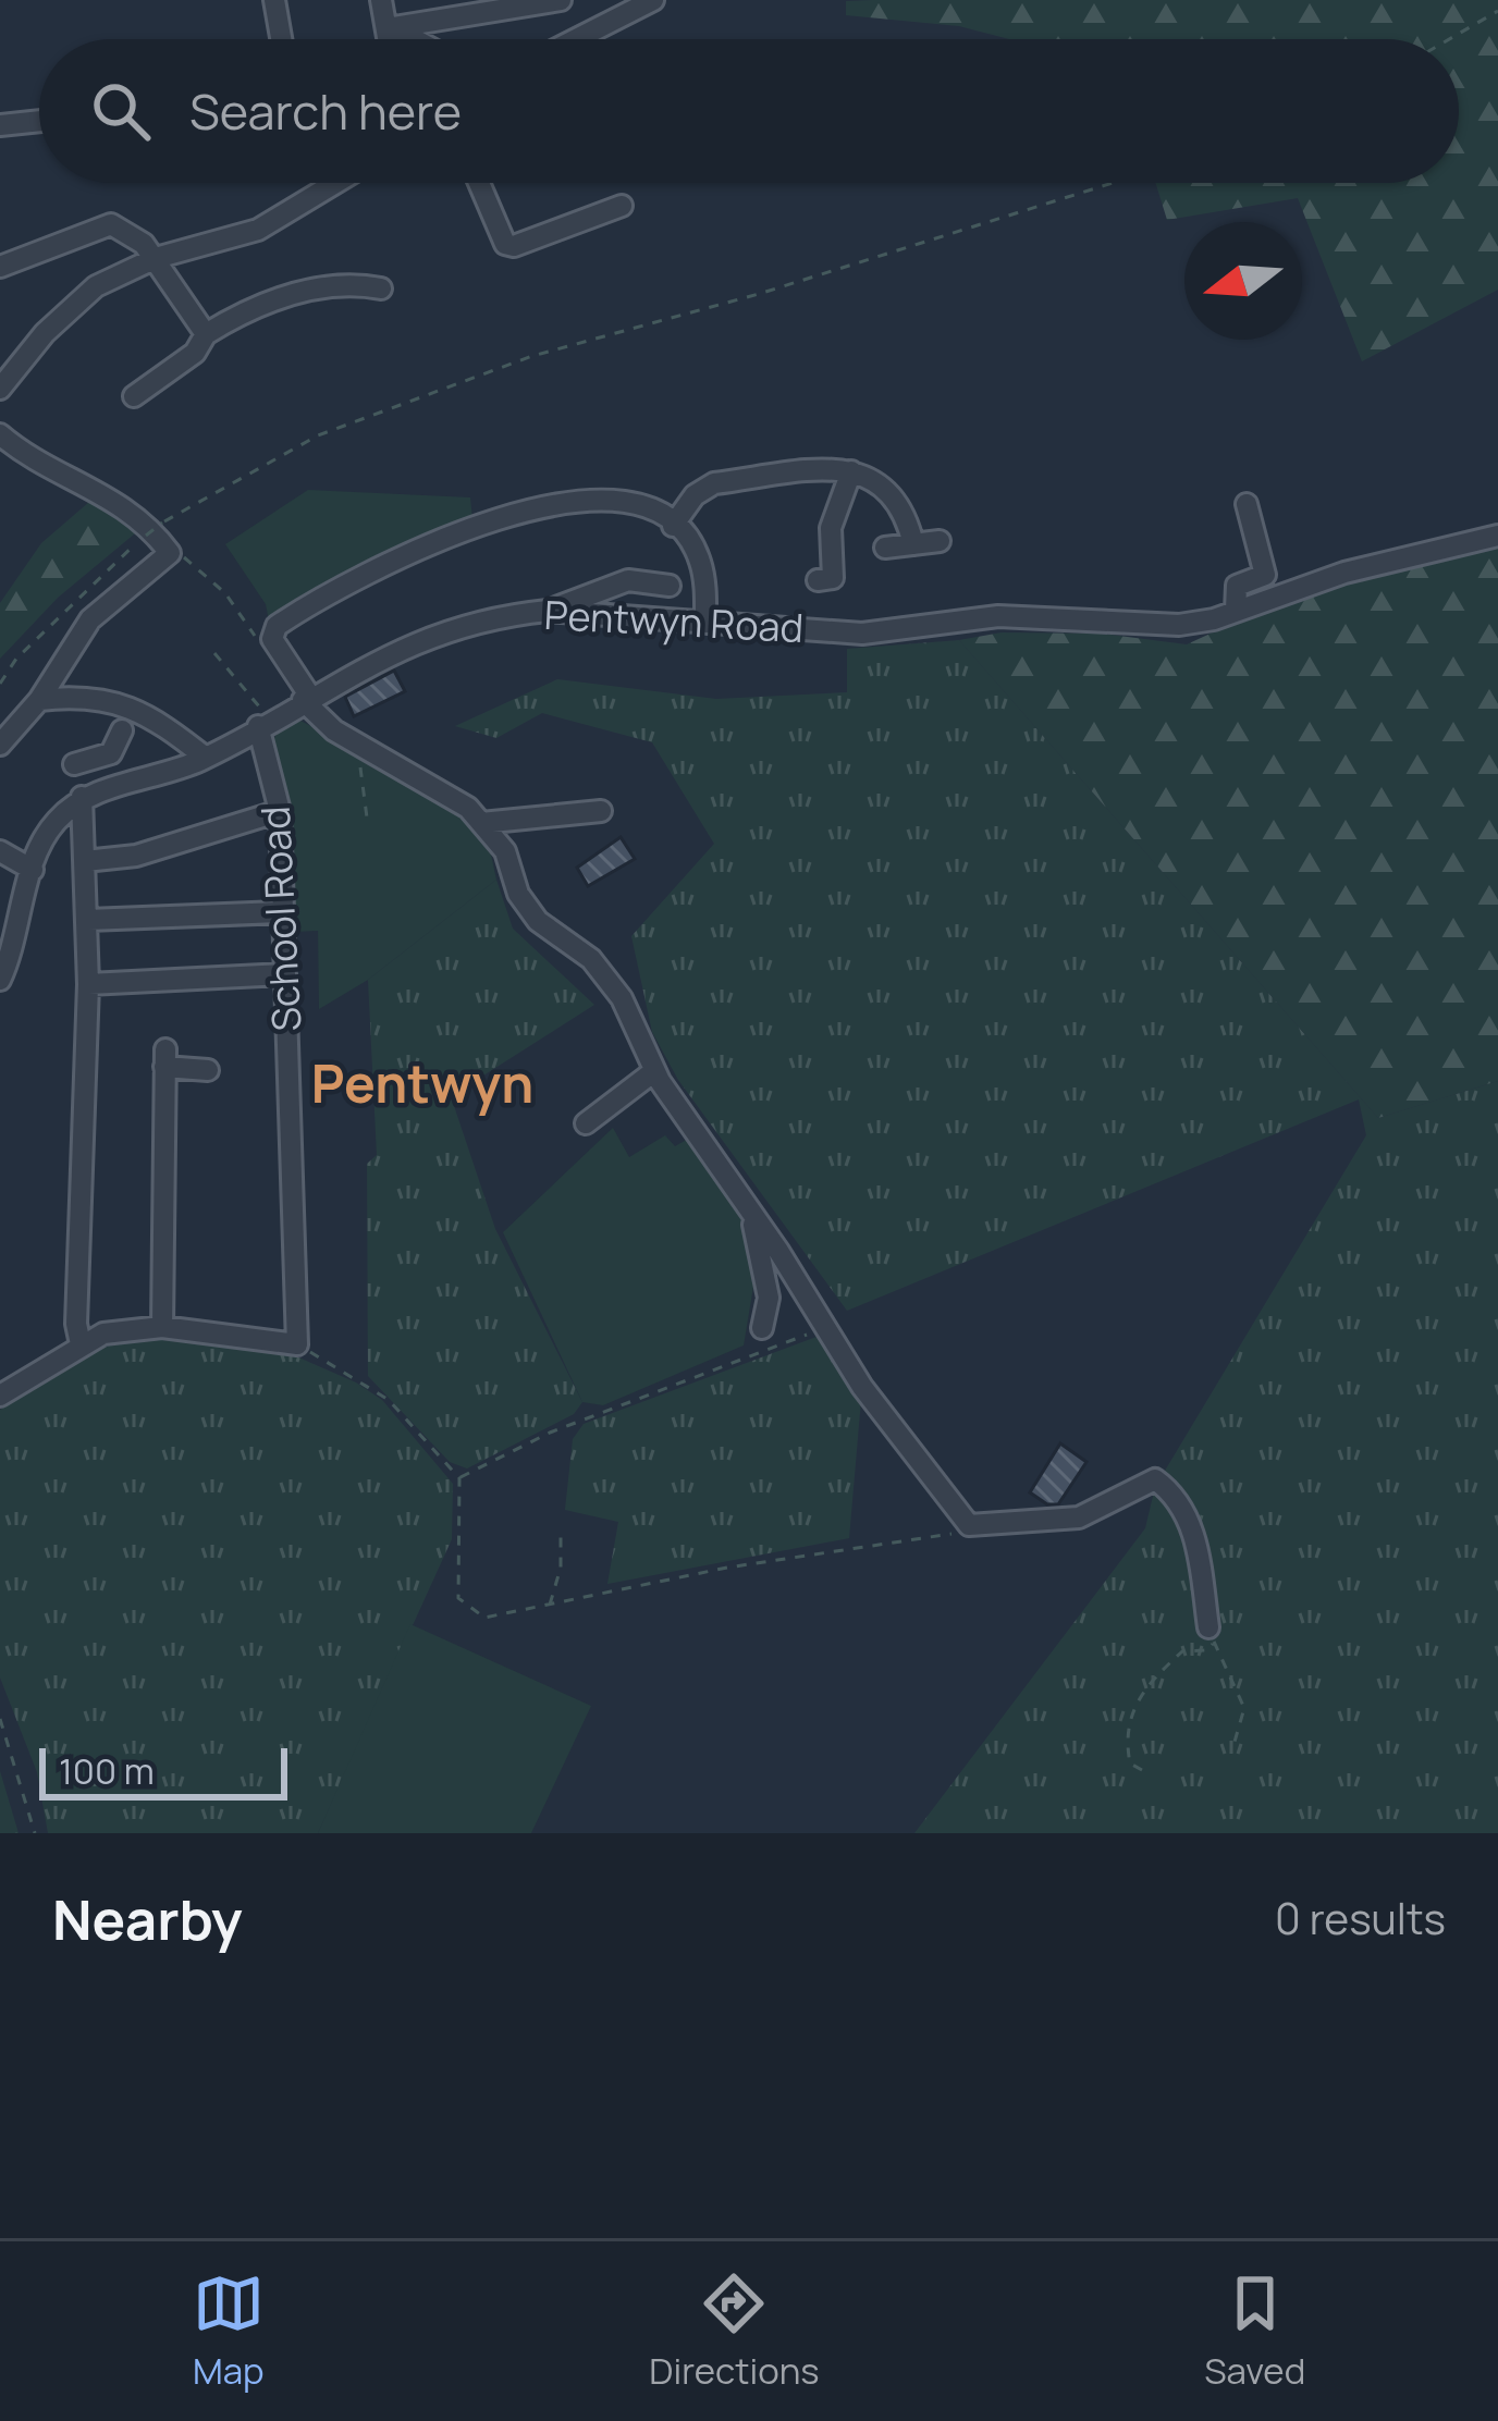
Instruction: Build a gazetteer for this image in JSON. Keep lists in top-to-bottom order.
{
  "streets": {
    "street": ["Pentwyn Road", "School Road"]
  },
  "crossings": [
    ["Pentwyn Road", "School Road"]
  ],
  "districts": ["Pentwyn"],
  "scale_bar": "100 m",
  "north": "left",
  "page": {
    "search": "Search here",
    "scale": "100 m",
    "heading": ["Nearby", "0 results"],
    "nav": ["Map", "Directions", "Saved"]
  }
}
